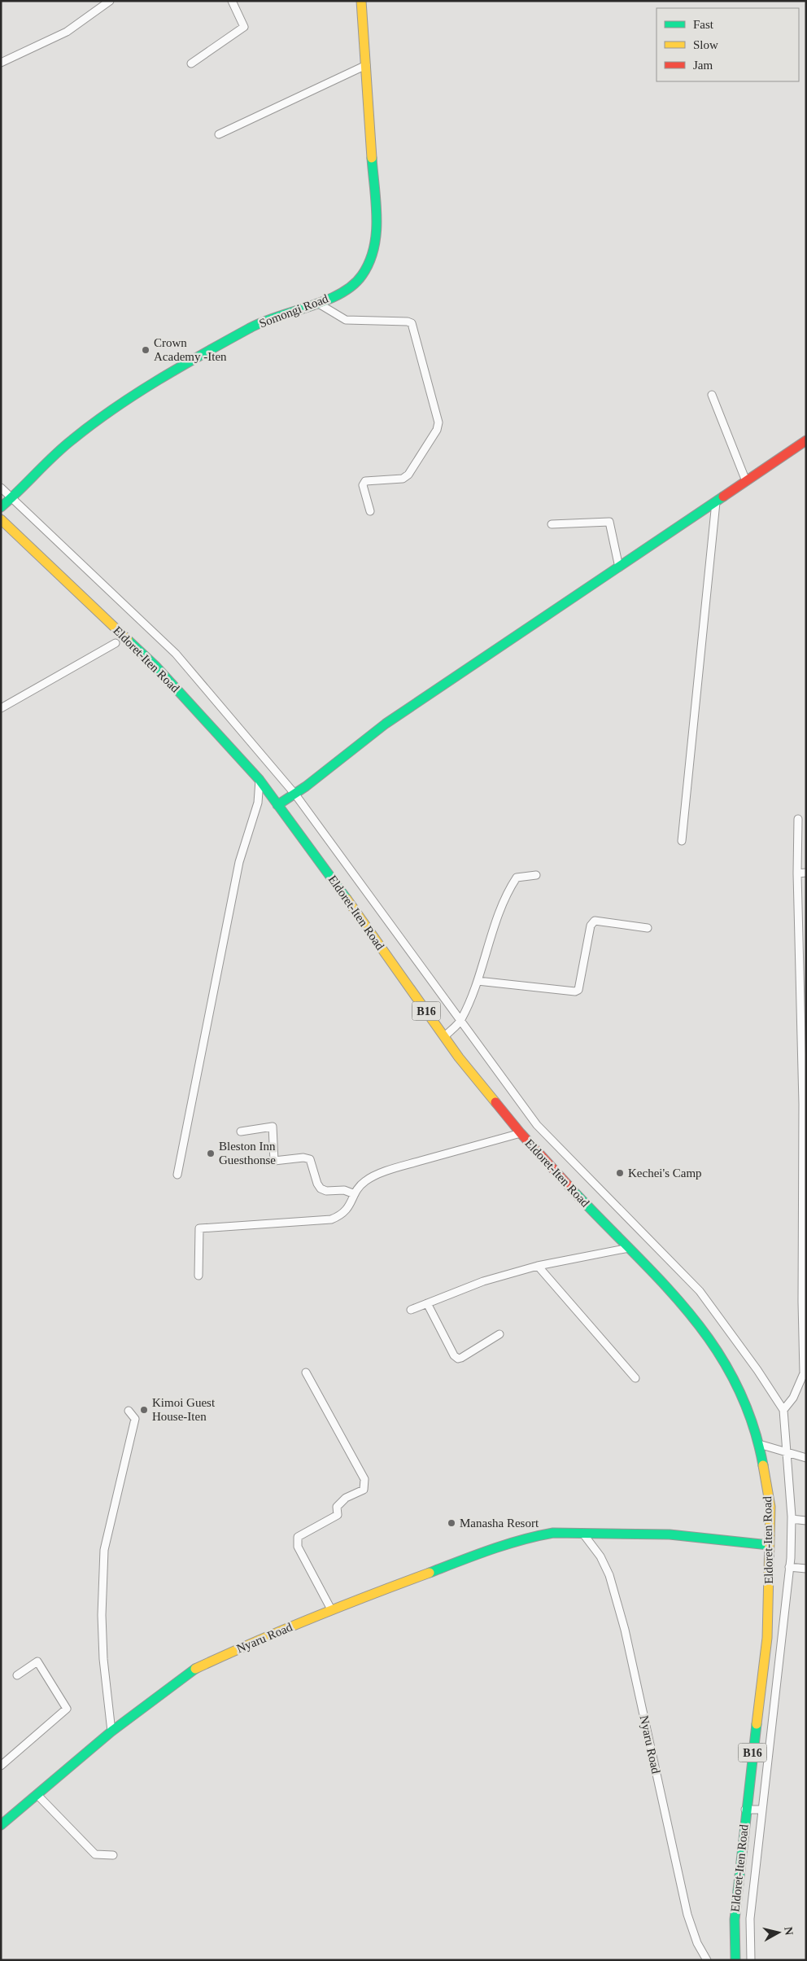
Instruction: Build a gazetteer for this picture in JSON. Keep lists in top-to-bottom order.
{
  "streets": {
    "main road": [
      "Somongi Road",
      "Eldoret-Iten Road",
      "B16",
      "Nyaru Road"
    ]
  },
  "crossings": [
    ["Eldoret-Iten Road", "Nyaru Road"]
  ],
  "places": [
    "Crown Academy -Iten",
    "Bleston Inn Guesthonse",
    "Kechei's Camp",
    "Kimoi Guest House-Iten",
    "Manasha Resort"
  ],
  "legend": ["Fast", "Slow", "Jam"],
  "north": "right"
}
